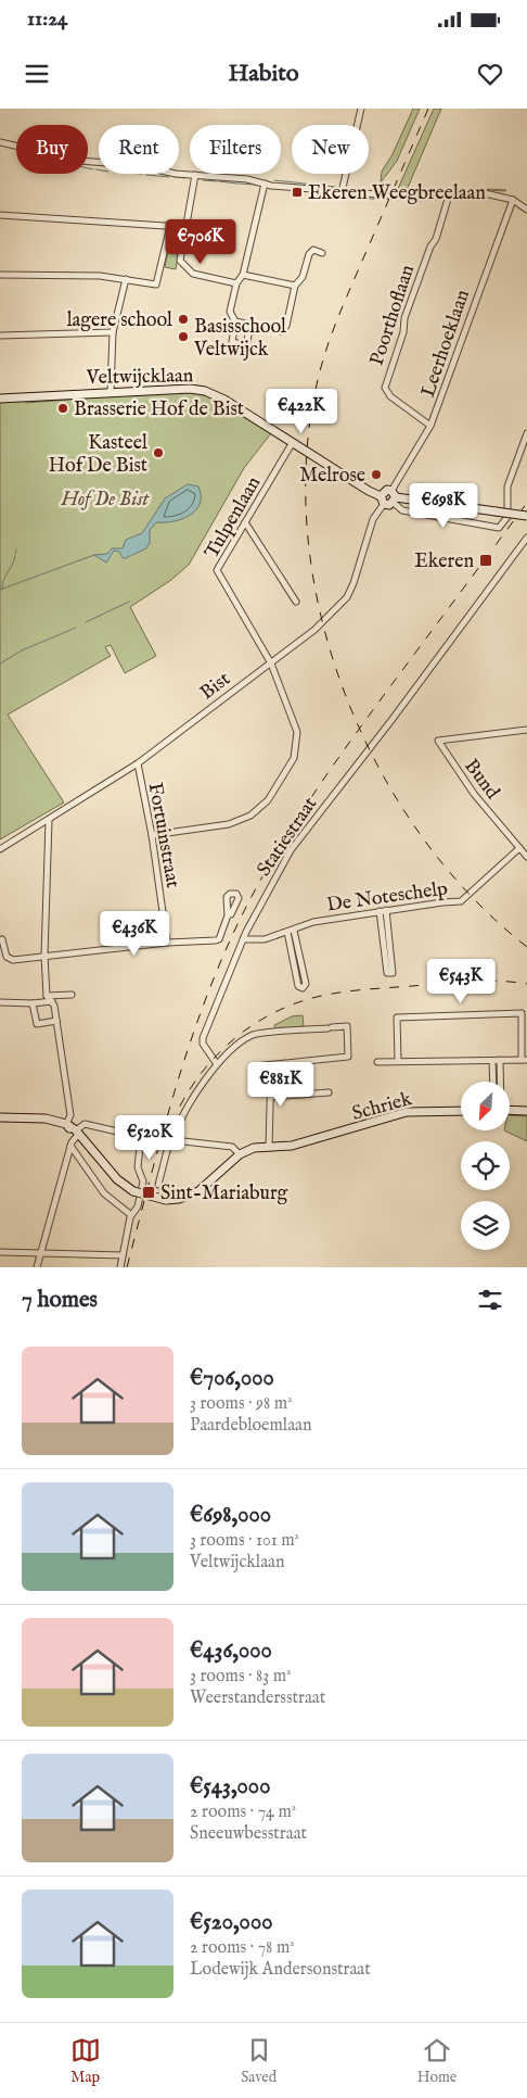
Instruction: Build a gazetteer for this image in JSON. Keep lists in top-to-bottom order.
{
  "streets": {
    "street": [
      "Poorthoflaan",
      "Leerhoeklaan",
      "Veltwijcklaan",
      "Tulpenlaan",
      "Bist",
      "Bund",
      "Fortuinstraat",
      "Statiestraat",
      "De Noteschelp",
      "Schriek"
    ]
  },
  "crossings": [
    ["Poorthoflaan", "Leerhoeklaan"],
    ["Veltwijcklaan", "Tulpenlaan"],
    ["Veltwijcklaan", "Bist"],
    ["Tulpenlaan", "Bist"],
    ["Bist", "Fortuinstraat"],
    ["Bund", "De Noteschelp"],
    ["Statiestraat", "De Noteschelp"]
  ],
  "parks": ["Hof De Bist"],
  "places": {
    "transit": ["Ekeren Weegbreelaan", "Ekeren", "Sint-Mariaburg"],
    "other": [
      "lagere school",
      "Basisschool Veltwijck",
      "Brasserie Hof de Bist",
      "Kasteel Hof De Bist",
      "Melrose"
    ]
  },
  "north": "bottom left",
  "page": {
    "status": "11:24",
    "header": "Habito",
    "chip": [
      "Buy",
      "Rent",
      "Filters",
      "New"
    ],
    "price": [
      "€706K",
      "€422K",
      "€698K",
      "€436K",
      "€543K",
      "€881K",
      "€520K"
    ],
    "heading": "7 homes",
    "list": [
      {
        "name": "€706,000",
        "note": "3 rooms · 98 m² · Paardebloemlaan"
      },
      {
        "name": "€698,000",
        "note": "3 rooms · 101 m² · Veltwijcklaan"
      },
      {
        "name": "€436,000",
        "note": "3 rooms · 83 m² · Weerstandersstraat"
      },
      {
        "name": "€543,000",
        "note": "2 rooms · 74 m² · Sneeuwbesstraat"
      },
      {
        "name": "€520,000",
        "note": "2 rooms · 78 m² · Lodewijk Andersonstraat"
      }
    ],
    "tabs": ["Map", "Saved", "Home"]
  }
}
